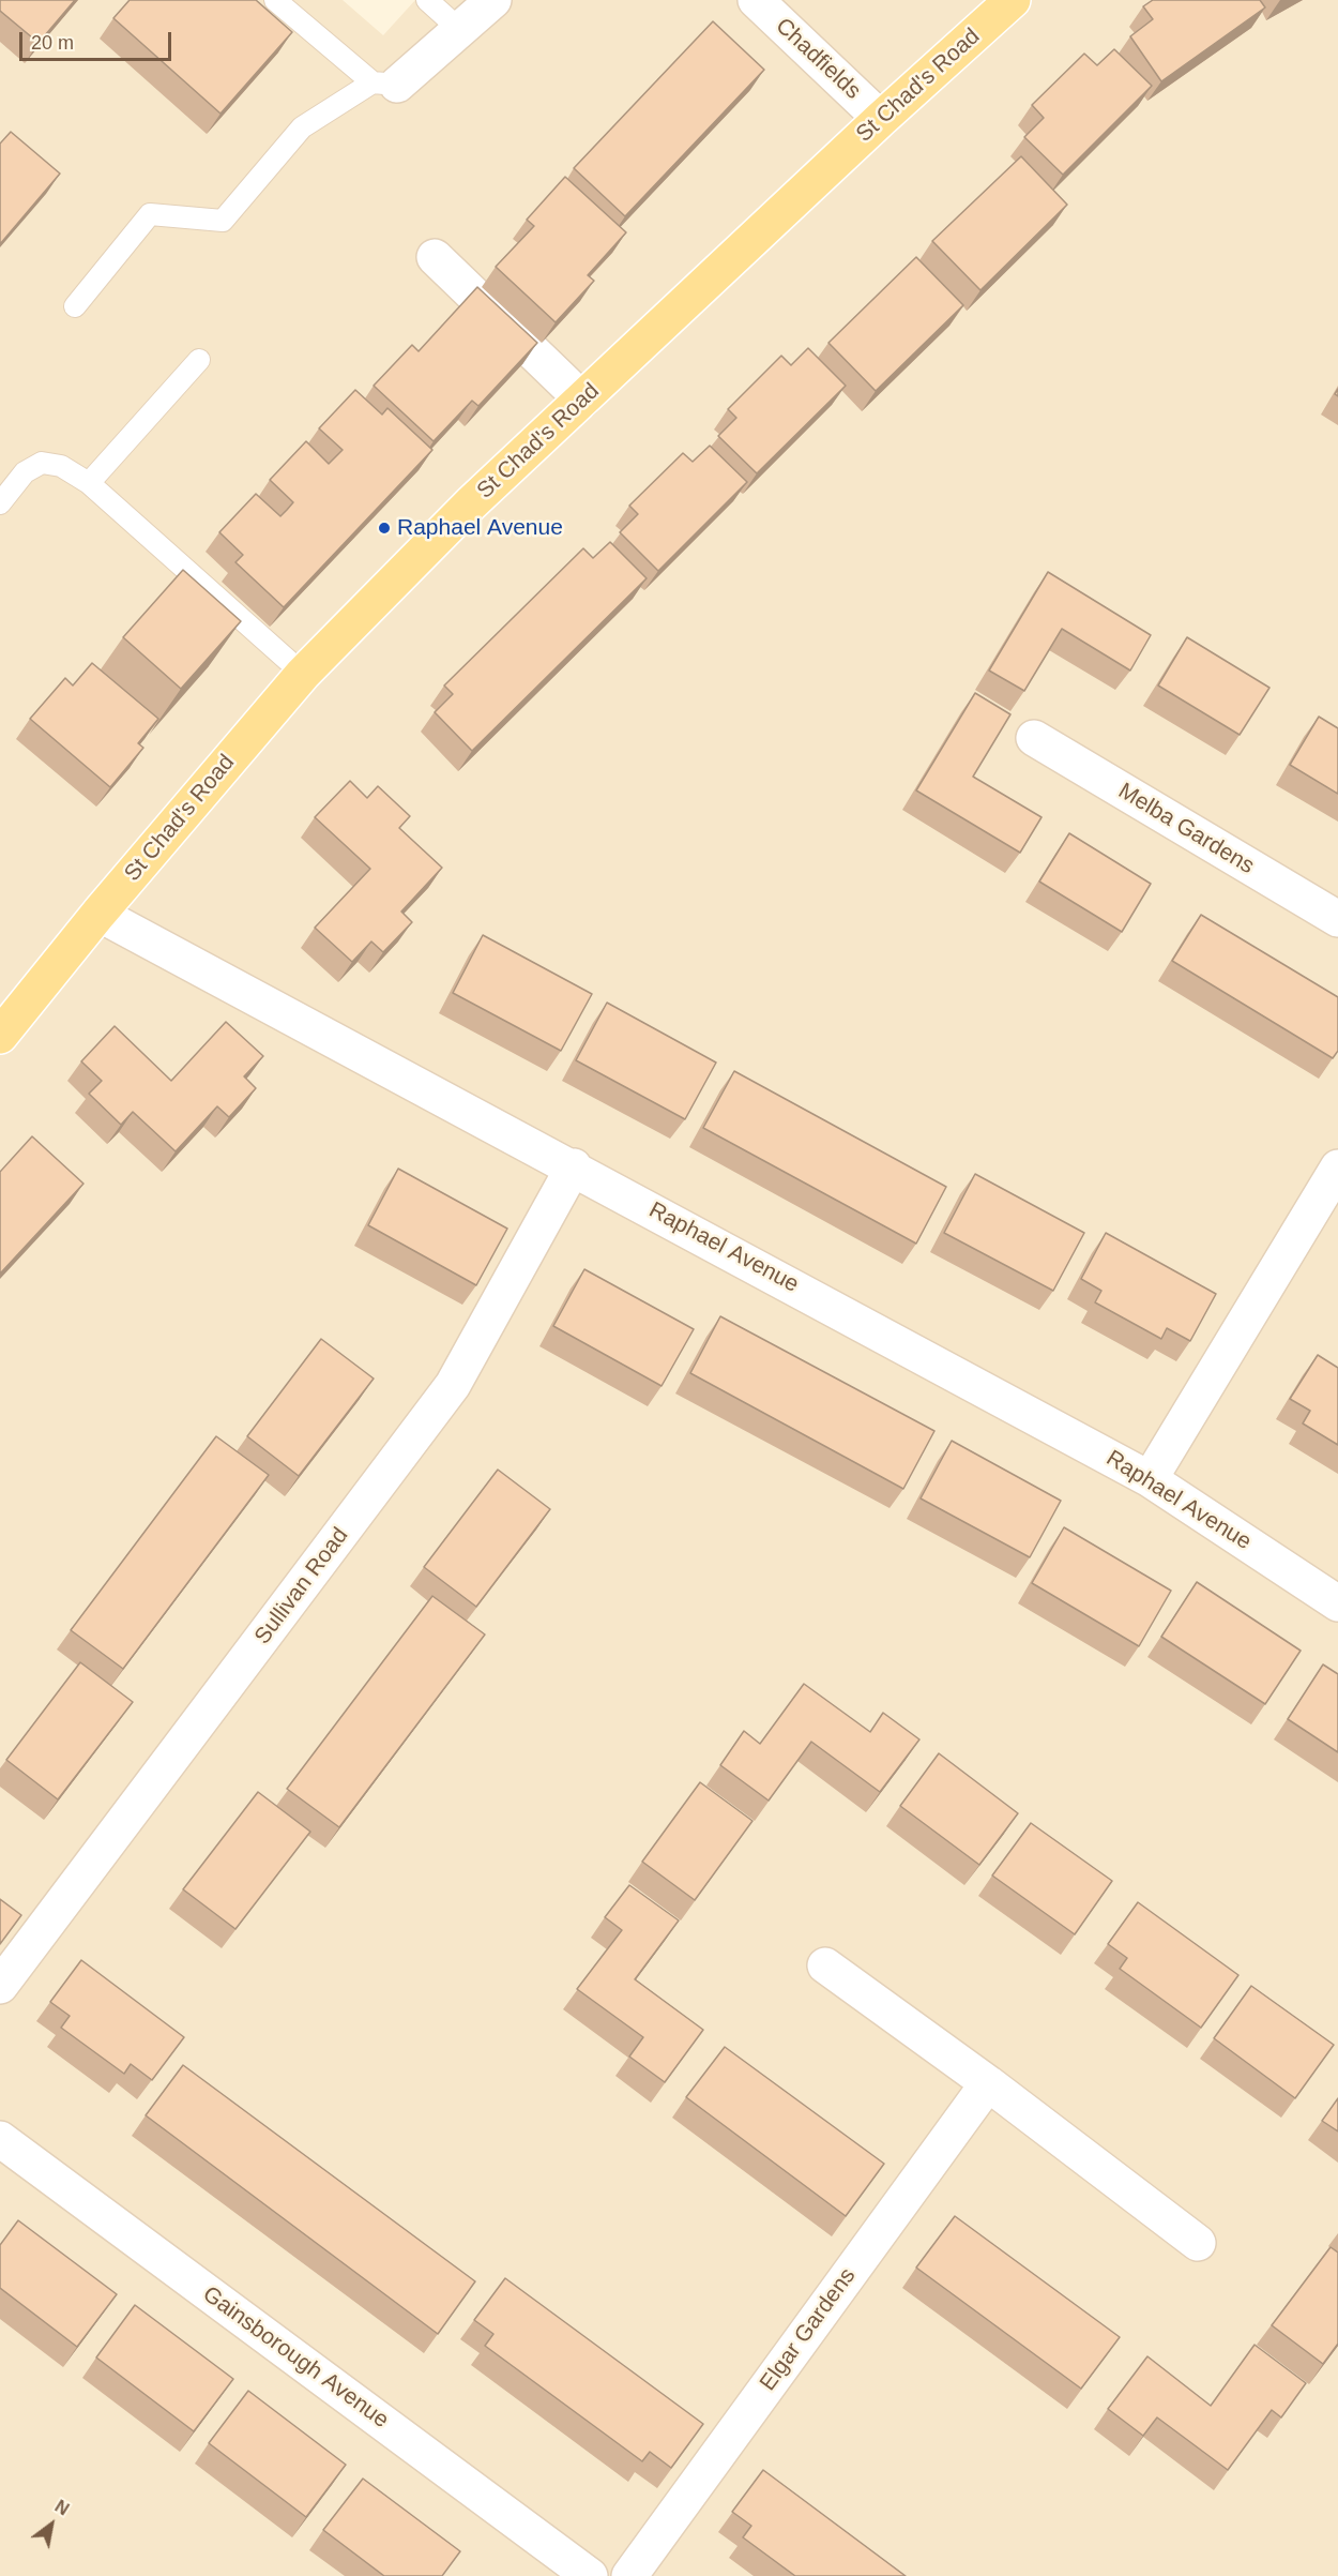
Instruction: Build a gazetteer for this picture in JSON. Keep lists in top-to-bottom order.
{
  "streets": {
    "main road": ["St Chad's Road"],
    "street": [
      "Chadfields",
      "Melba Gardens",
      "Raphael Avenue",
      "Sullivan Road",
      "Elgar Gardens",
      "Gainsborough Avenue"
    ]
  },
  "crossings": [
    ["Chadfields", "St Chad's Road"],
    ["St Chad's Road", "Raphael Avenue"],
    ["Raphael Avenue", "Sullivan Road"]
  ],
  "places": ["Raphael Avenue"],
  "scale_bar": "20 m",
  "north": "top right"
}
